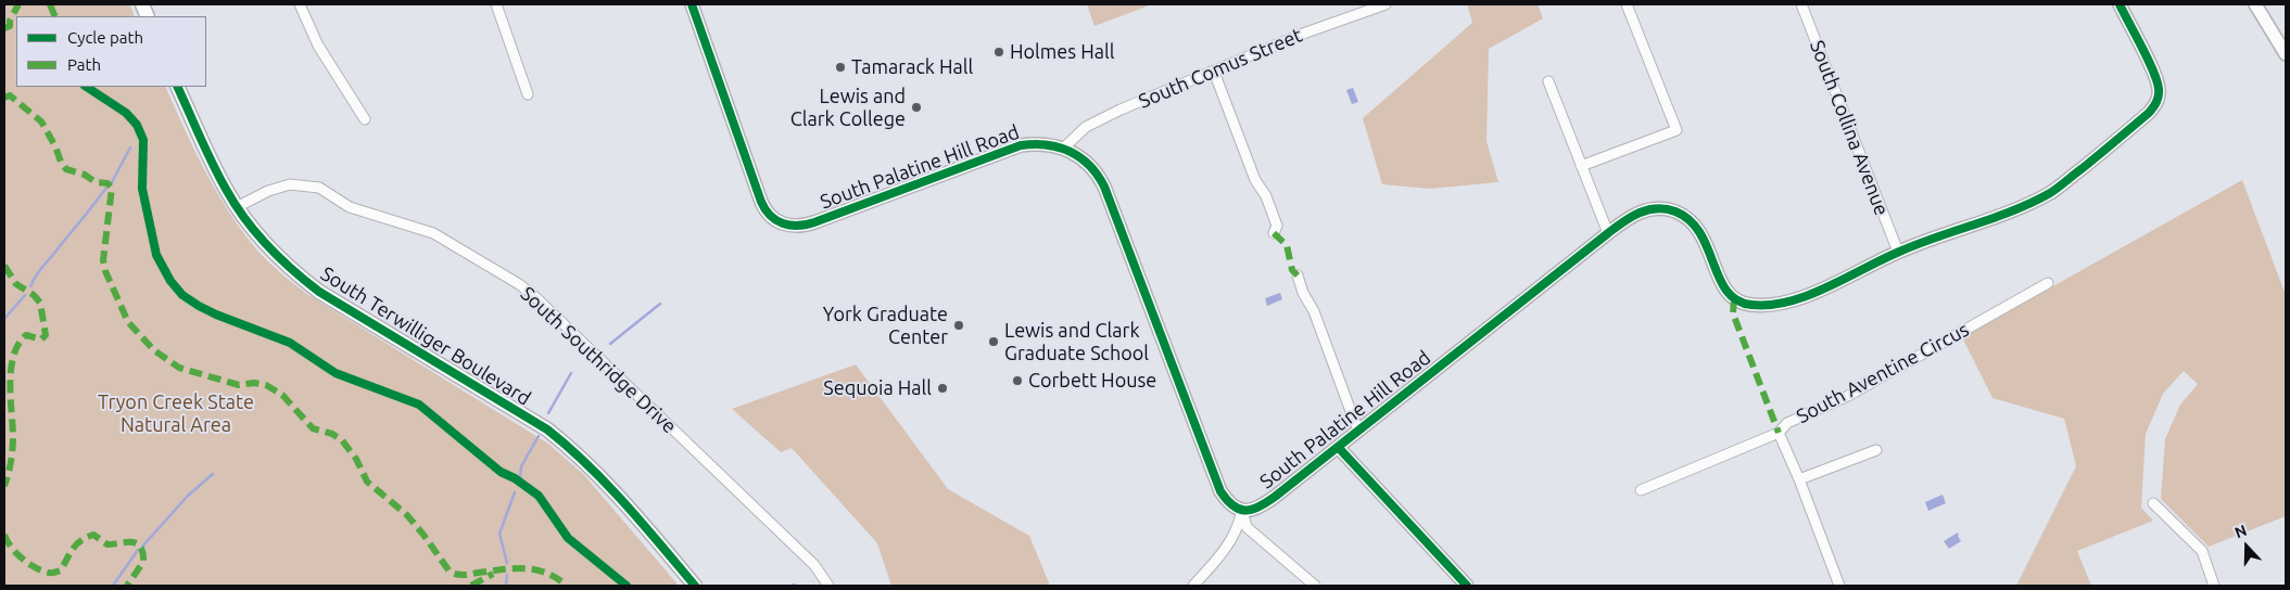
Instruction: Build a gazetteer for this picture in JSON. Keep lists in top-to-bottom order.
{
  "streets": {
    "main road": ["South Terwilliger Boulevard"],
    "street": [
      "South Comus Street",
      "South Collina Avenue",
      "South Palatine Hill Road",
      "South Southridge Drive",
      "South Aventine Circus"
    ]
  },
  "crossings": [
    ["South Comus Street", "South Palatine Hill Road"],
    ["South Collina Avenue", "South Palatine Hill Road"],
    ["South Terwilliger Boulevard", "South Southridge Drive"]
  ],
  "parks": ["Tryon Creek State Natural Area"],
  "places": [
    "Holmes Hall",
    "Tamarack Hall",
    "Lewis and Clark College",
    "York Graduate Center",
    "Lewis and Clark Graduate School",
    "Corbett House",
    "Sequoia Hall"
  ],
  "legend": ["Cycle path", "Path"],
  "north": "top"
}
